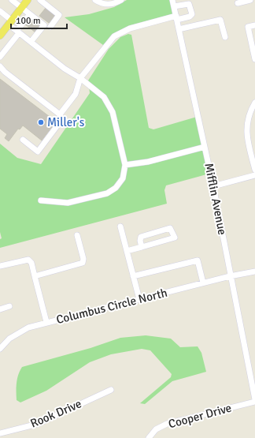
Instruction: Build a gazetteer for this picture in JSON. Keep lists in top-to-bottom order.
{
  "streets": {
    "street": [
      "Mifflin Avenue",
      "Columbus Circle North",
      "Rook Drive",
      "Cooper Drive"
    ]
  },
  "crossings": [
    ["Mifflin Avenue", "Columbus Circle North"]
  ],
  "places": ["Miller's"],
  "scale_bar": "100 m"
}
